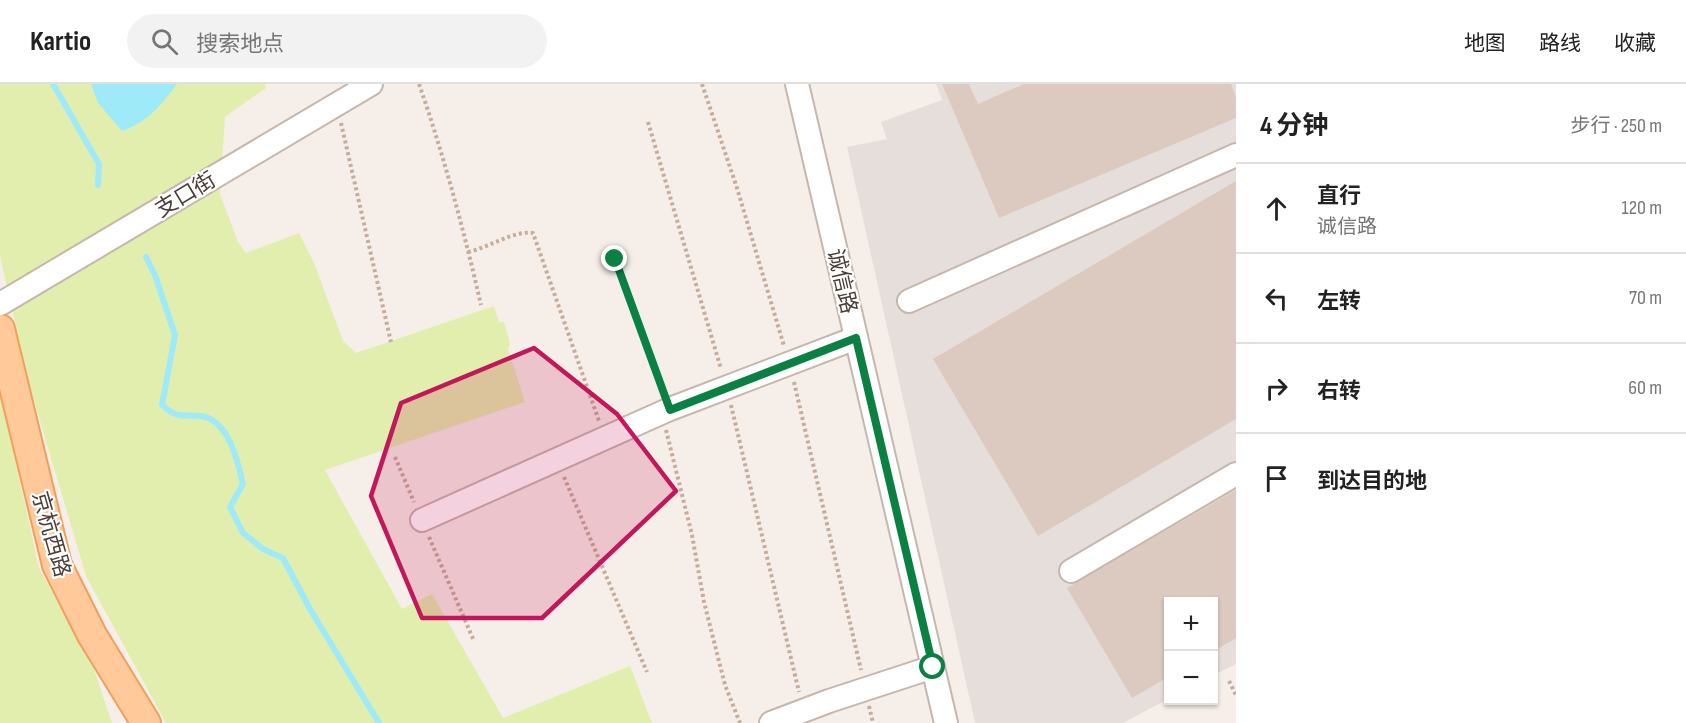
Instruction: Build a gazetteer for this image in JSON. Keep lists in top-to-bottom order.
{
  "streets": {
    "main road": ["京杭西路"],
    "street": ["支口街", "诚信路"]
  },
  "page": {
    "header": "Kartio",
    "search": "搜索地点",
    "nav": ["地图", "路线", "收藏"],
    "heading": ["4 分钟", "步行 · 250 m"],
    "list": [
      ["直行", "诚信路", "120 m"],
      ["左转", "70 m"],
      ["右转", "60 m"],
      "到达目的地"
    ],
    "map_buttons": ["+", "−"]
  }
}
